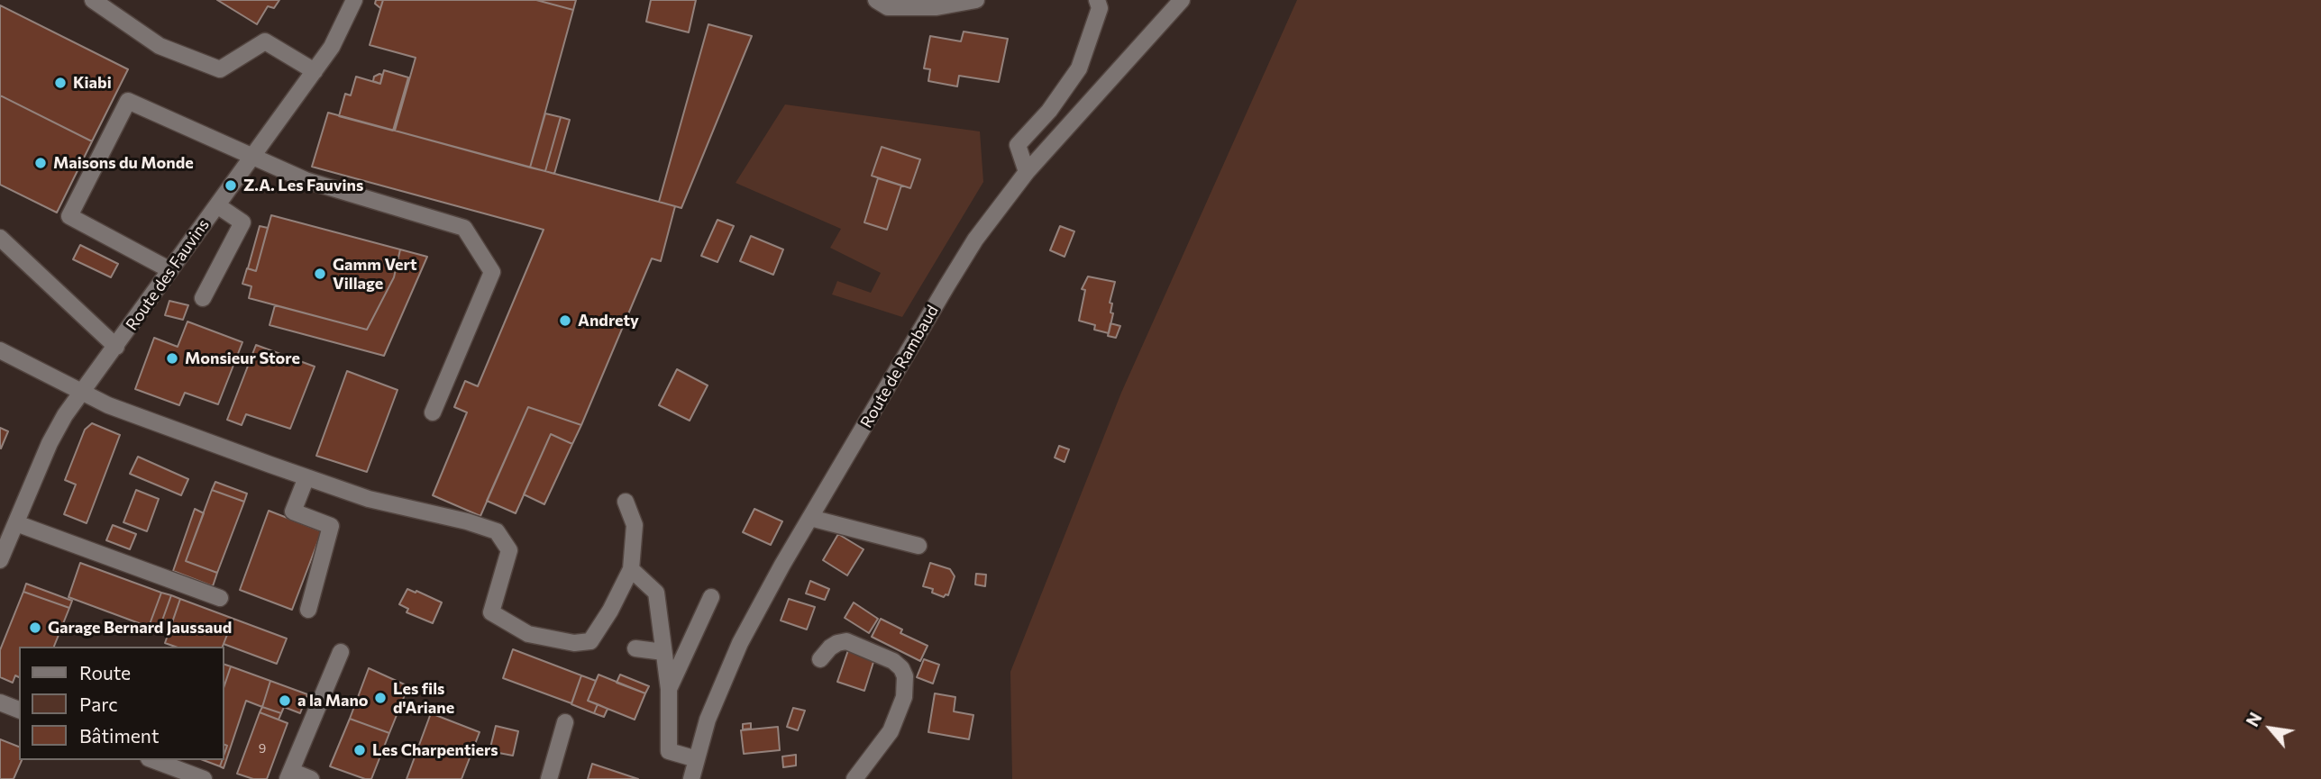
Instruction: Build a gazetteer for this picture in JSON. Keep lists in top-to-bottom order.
{
  "streets": {
    "street": ["Route des Fauvins", "Route de Rambaud"]
  },
  "places": [
    "Kiabi",
    "Maisons du Monde",
    "Z.A. Les Fauvins",
    "Gamm Vert Village",
    "Andrety",
    "Monsieur Store",
    "Garage Bernard Jaussaud",
    "Les fils d'Ariane",
    "a la Mano",
    "Les Charpentiers"
  ],
  "house_numbers": ["9"],
  "legend": ["Route", "Parc", "Bâtiment"],
  "north": "top left"
}
